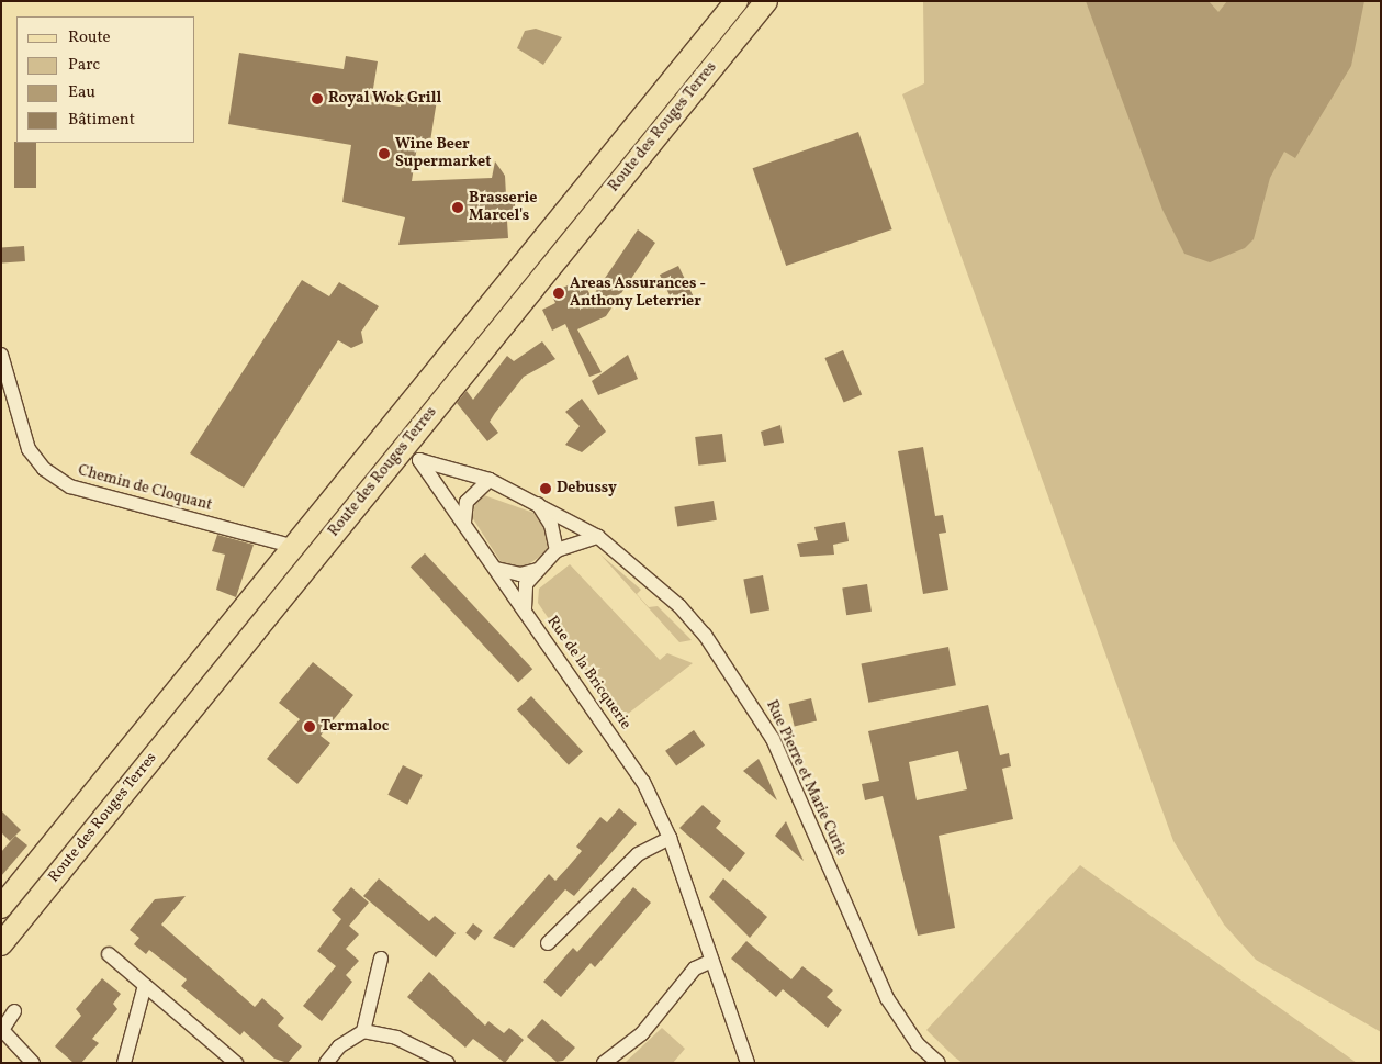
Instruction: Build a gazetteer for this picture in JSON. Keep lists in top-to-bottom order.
{
  "streets": {
    "main road": ["Route des Rouges Terres"],
    "street": ["Chemin de Cloquant", "Rue de la Bricquerie", "Rue Pierre et Marie Curie"]
  },
  "crossings": [
    ["Route des Rouges Terres", "Chemin de Cloquant"],
    ["Route des Rouges Terres", "Rue de la Bricquerie"],
    ["Route des Rouges Terres", "Rue Pierre et Marie Curie"],
    ["Rue de la Bricquerie", "Rue Pierre et Marie Curie"]
  ],
  "places": [
    "Royal Wok Grill",
    "Wine Beer Supermarket",
    "Brasserie Marcel's",
    "Areas Assurances - Anthony Leterrier",
    "Debussy",
    "Termaloc"
  ],
  "legend": [
    "Route",
    "Parc",
    "Eau",
    "Bâtiment"
  ]
}
